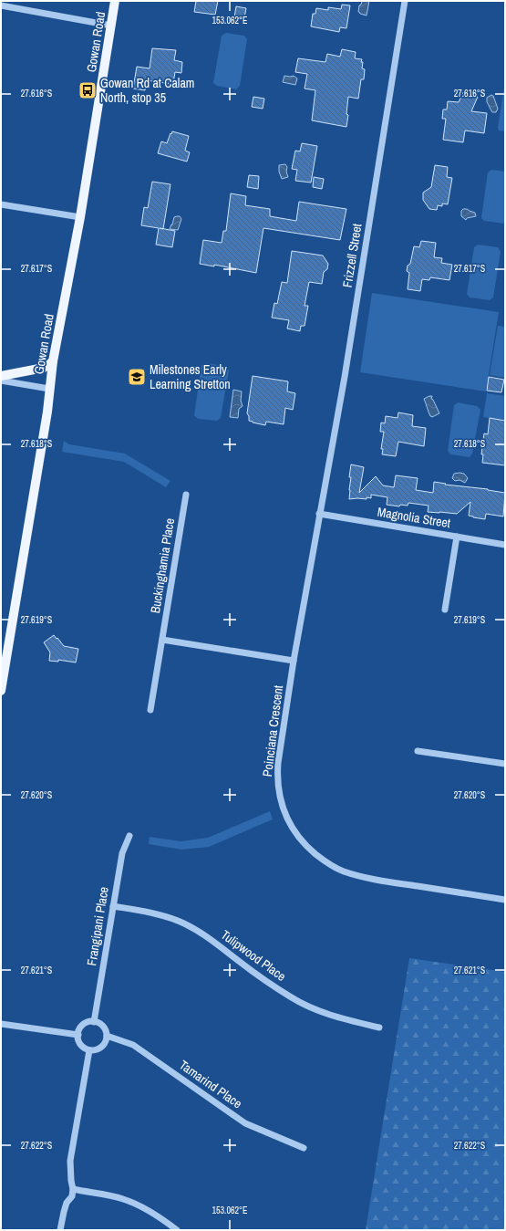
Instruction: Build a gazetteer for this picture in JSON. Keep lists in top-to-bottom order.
{
  "streets": {
    "main road": ["Gowan Road"],
    "street": [
      "Frizzell Street",
      "Magnolia Street",
      "Buckinghamia Place",
      "Poinciana Crescent",
      "Frangipani Place",
      "Tulipwood Place",
      "Tamarind Place"
    ]
  },
  "crossings": [
    ["Frizzell Street", "Magnolia Street"],
    ["Frizzell Street", "Poinciana Crescent"],
    ["Magnolia Street", "Poinciana Crescent"],
    ["Frangipani Place", "Tulipwood Place"],
    ["Frangipani Place", "Tamarind Place"]
  ],
  "places": {
    "bus stop": ["Gowan Rd at Calam North, stop 35"],
    "school or university": ["Milestones Early Learning Stretton"]
  },
  "coordinates": [
    "153.062°E",
    "27.616°S",
    "27.617°S",
    "27.618°S",
    "27.619°S",
    "27.620°S",
    "27.621°S",
    "27.622°S"
  ]
}
